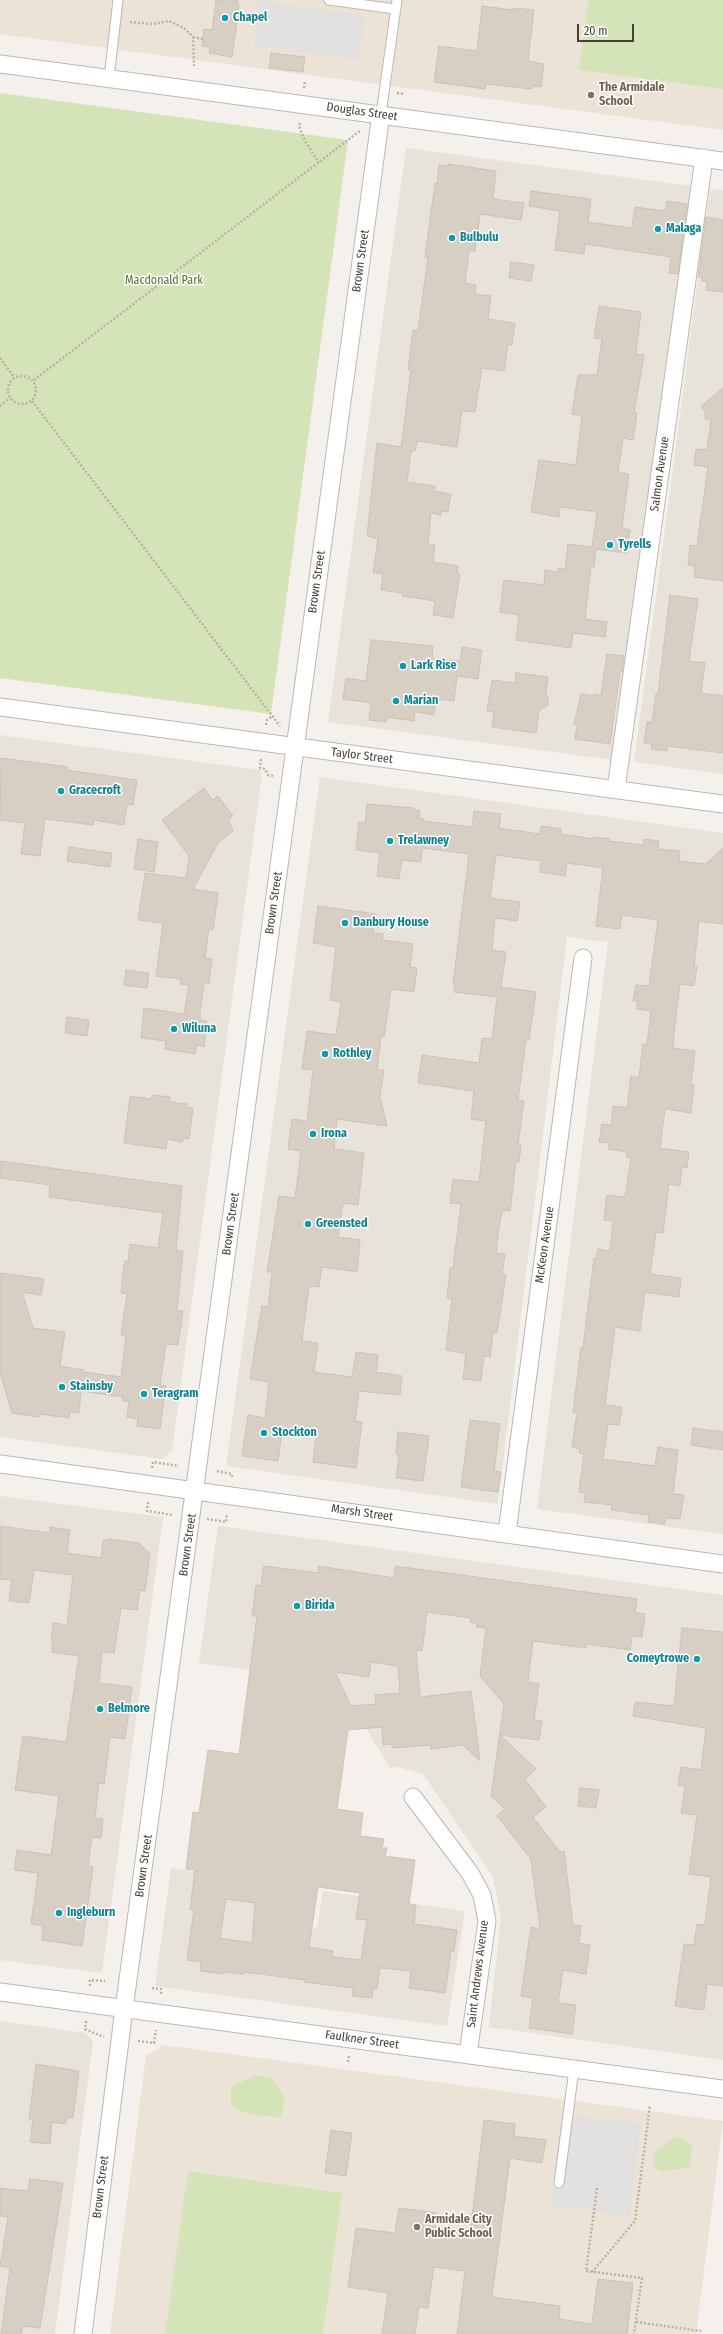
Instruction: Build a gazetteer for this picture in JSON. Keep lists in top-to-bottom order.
{
  "streets": {
    "street": [
      "Douglas Street",
      "Brown Street",
      "Salmon Avenue",
      "Taylor Street",
      "McKeon Avenue",
      "Marsh Street",
      "Saint Andrews Avenue",
      "Faulkner Street"
    ]
  },
  "crossings": [
    ["Douglas Street", "Brown Street"],
    ["Douglas Street", "Salmon Avenue"],
    ["Brown Street", "Taylor Street"],
    ["Brown Street", "Marsh Street"],
    ["Brown Street", "Faulkner Street"],
    ["Salmon Avenue", "Taylor Street"],
    ["McKeon Avenue", "Marsh Street"],
    ["Saint Andrews Avenue", "Faulkner Street"]
  ],
  "parks": ["Macdonald Park"],
  "places": [
    "Chapel",
    "The Armidale School",
    "Malaga",
    "Bulbulu",
    "Tyrells",
    "Lark Rise",
    "Marian",
    "Gracecroft",
    "Trelawney",
    "Danbury House",
    "Wiluna",
    "Rothley",
    "Irona",
    "Greensted",
    "Stainsby",
    "Teragram",
    "Stockton",
    "Birida",
    "Comeytrowe",
    "Belmore",
    "Ingleburn",
    "Armidale City Public School"
  ],
  "scale_bar": "20 m"
}
